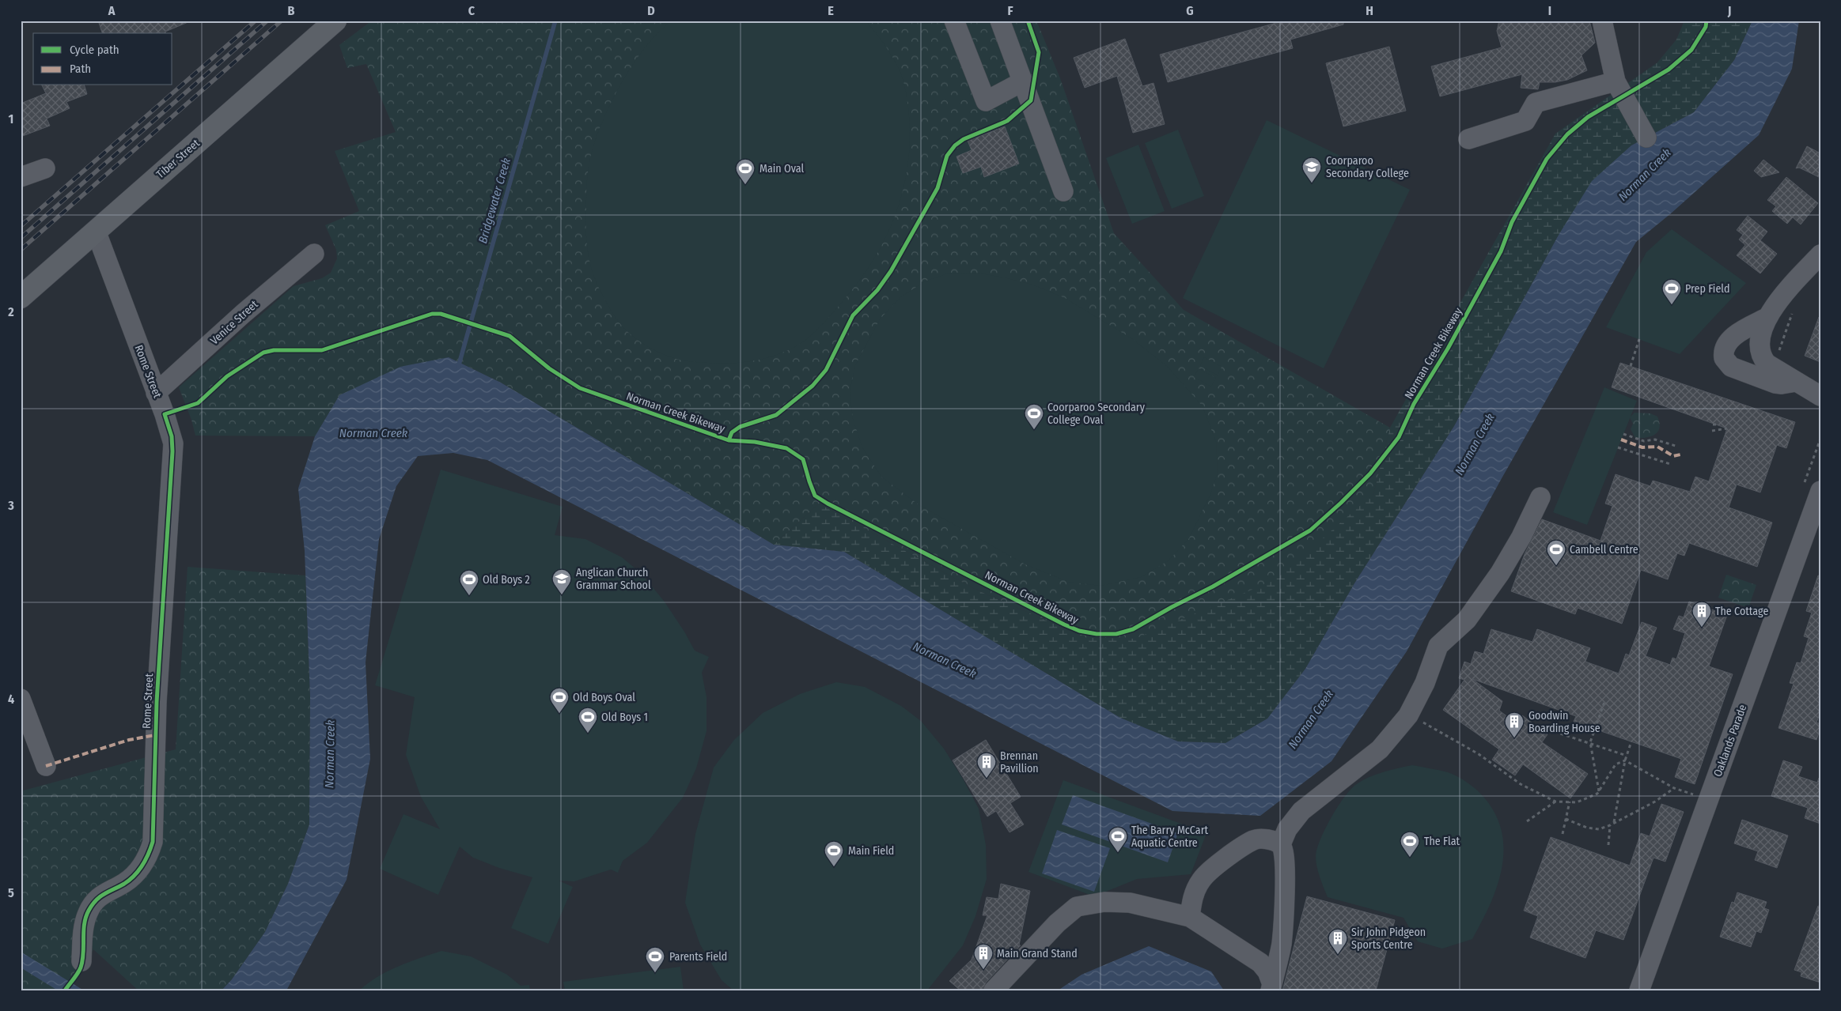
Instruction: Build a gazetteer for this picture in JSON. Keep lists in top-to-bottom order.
{
  "streets": {
    "main road": ["Tiber Street"],
    "street": ["Venice Street", "Rome Street", "Oaklands Parade"],
    "cycle path": ["Norman Creek Bikeway"]
  },
  "crossings": [
    ["Tiber Street", "Rome Street"],
    ["Venice Street", "Rome Street"]
  ],
  "water": ["Norman Creek", "Bridgewater Creek"],
  "places": {
    "school or university": ["Coorparoo Secondary College", "Anglican Church Grammar School"],
    "sports": [
      "Main Oval",
      "Prep Field",
      "Coorparoo Secondary College Oval",
      "Cambell Centre",
      "Old Boys 2",
      "Old Boys Oval",
      "Old Boys 1",
      "The Barry McCart Aquatic Centre",
      "The Flat",
      "Main Field",
      "Parents Field"
    ],
    "building": [
      "The Cottage",
      "Goodwin Boarding House",
      "Brennan Pavillion",
      "Sir John Pidgeon Sports Centre",
      "Main Grand Stand"
    ]
  },
  "legend": ["Cycle path", "Path"],
  "grid": {
    "columns": [
      "A",
      "B",
      "C",
      "D",
      "E",
      "F",
      "G",
      "H",
      "I",
      "J"
    ],
    "rows": [
      "1",
      "2",
      "3",
      "4",
      "5"
    ]
  }
}
